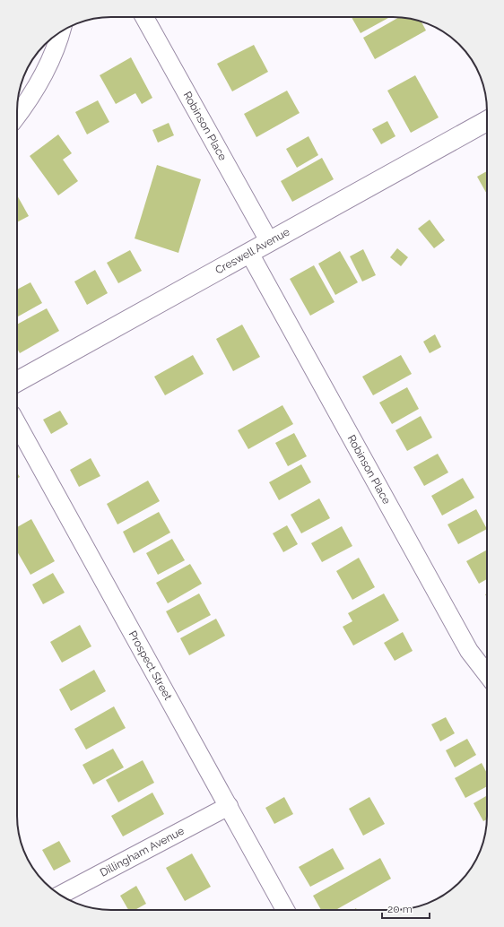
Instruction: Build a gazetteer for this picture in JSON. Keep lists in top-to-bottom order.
{
  "streets": {
    "street": [
      "Robinson Place",
      "Creswell Avenue",
      "Prospect Street",
      "Dillingham Avenue"
    ]
  },
  "crossings": [
    ["Robinson Place", "Creswell Avenue"],
    ["Prospect Street", "Dillingham Avenue"]
  ],
  "scale_bar": "20 m"
}
